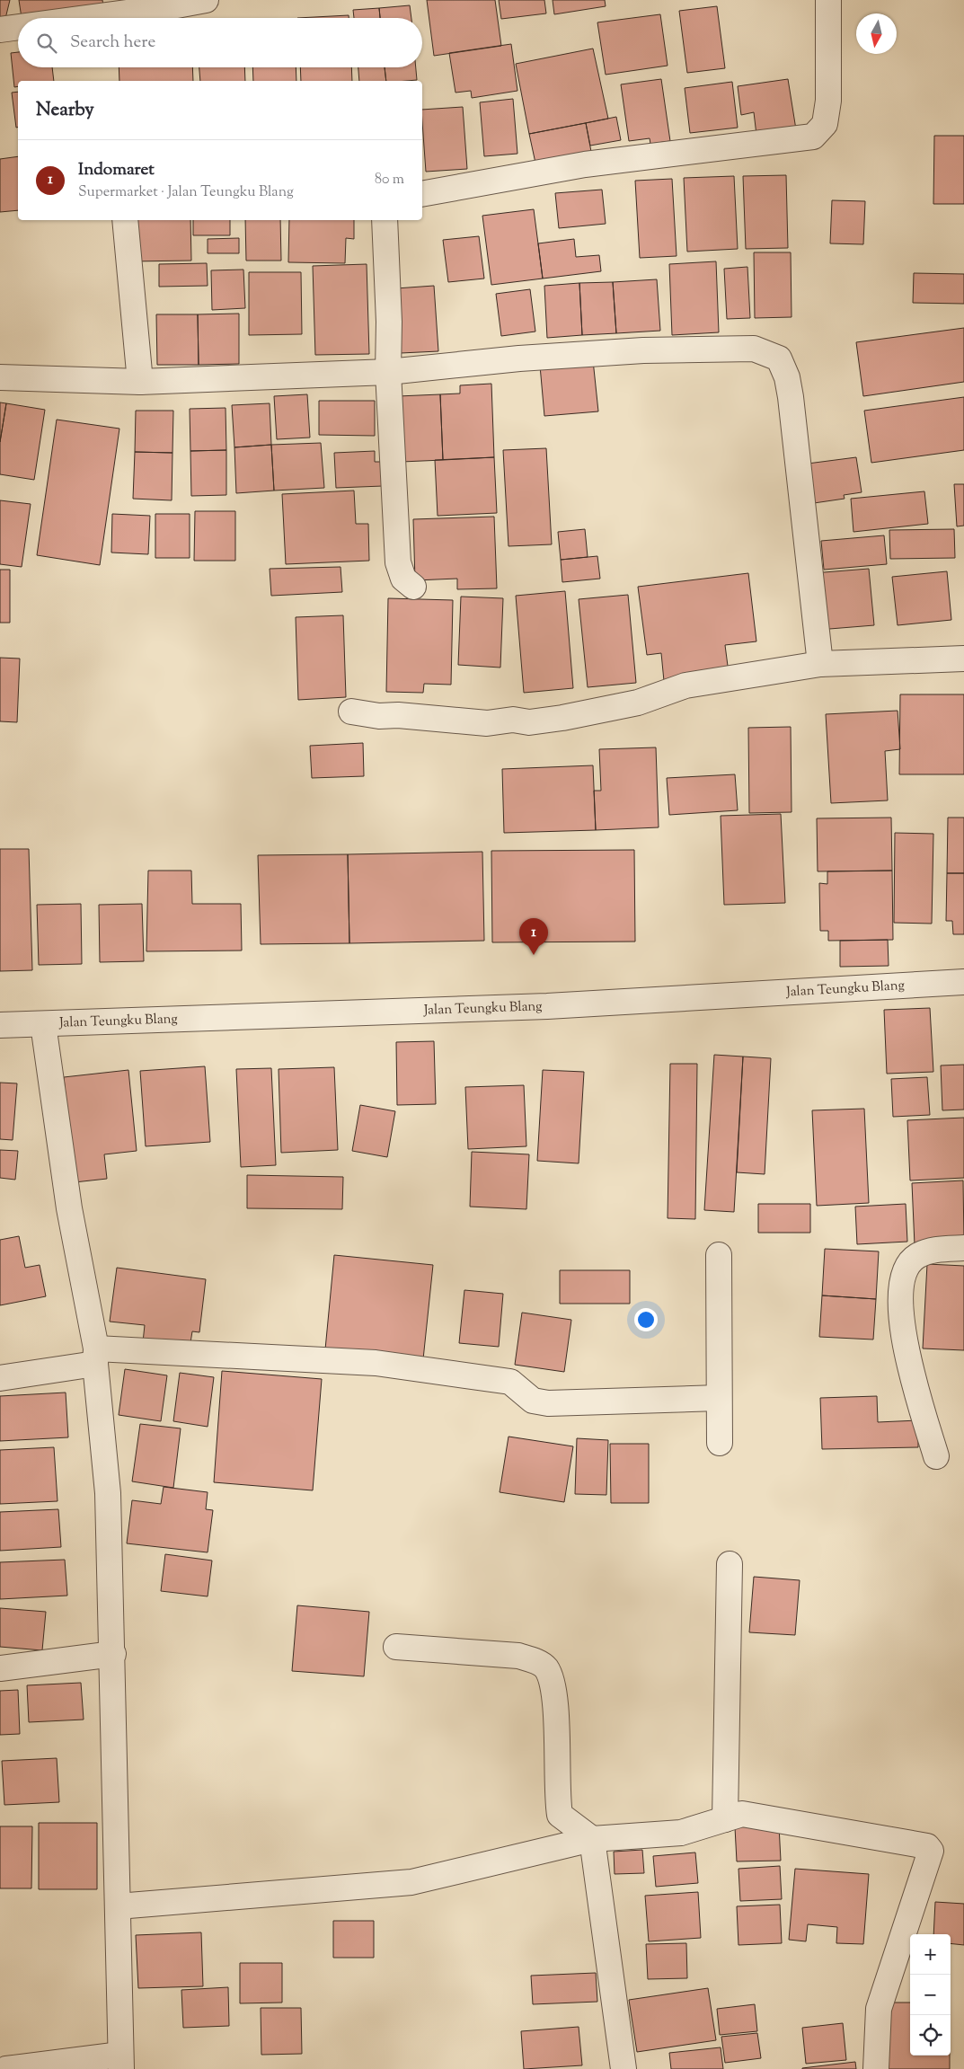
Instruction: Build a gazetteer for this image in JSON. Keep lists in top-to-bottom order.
{
  "streets": {
    "street": ["Jalan Teungku Blang"]
  },
  "north": "bottom",
  "page": {
    "search": "Search here",
    "heading": "Nearby",
    "list": [
      {
        "mark": "1",
        "name": "Indomaret",
        "note": "Supermarket · Jalan Teungku Blang",
        "value": "80 m"
      }
    ],
    "pins": "1",
    "map_buttons": ["+", "−"]
  }
}
